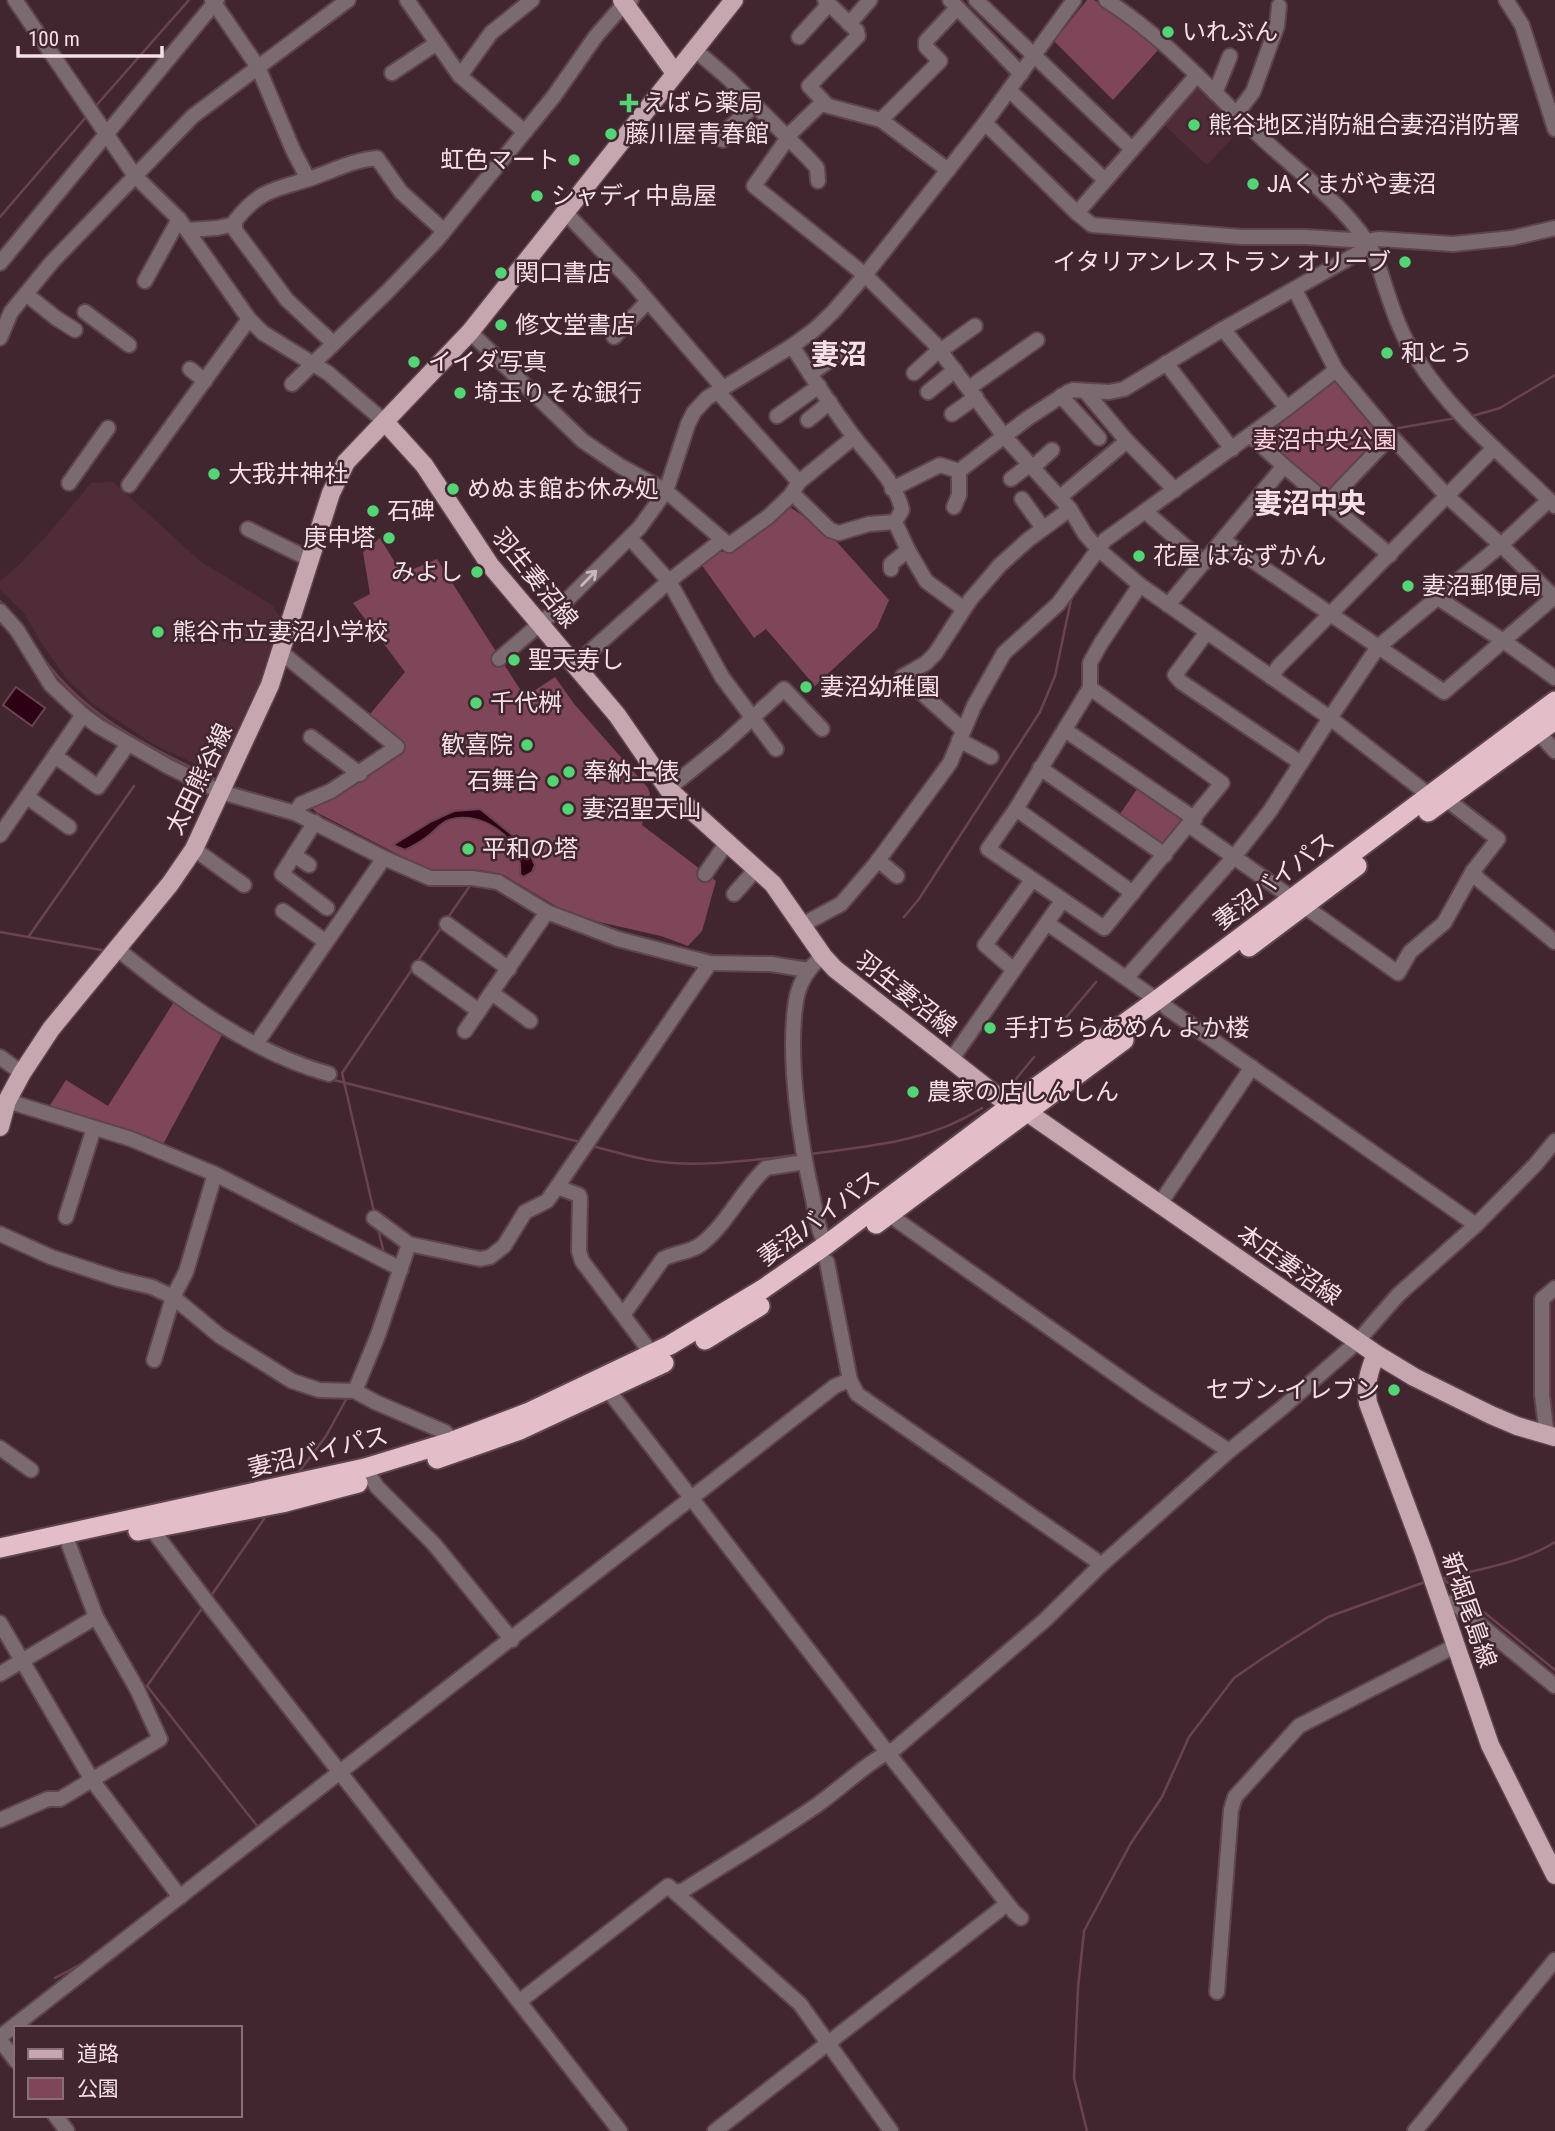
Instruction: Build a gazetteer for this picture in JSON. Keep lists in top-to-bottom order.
{
  "streets": {
    "highway": ["妻沼バイパス"],
    "main road": [
      "羽生妻沼線",
      "太田熊谷線",
      "本庄妻沼線",
      "新堀尾島線"
    ]
  },
  "crossings": [
    ["羽生妻沼線", "太田熊谷線"],
    ["羽生妻沼線", "妻沼バイパス"],
    ["羽生妻沼線", "本庄妻沼線"],
    ["妻沼バイパス", "本庄妻沼線"],
    ["本庄妻沼線", "新堀尾島線"]
  ],
  "districts": ["妻沼", "妻沼中央"],
  "parks": ["妻沼中央公園"],
  "places": {
    "other": [
      "いれぶん",
      "熊谷地区消防組合妻沼消防署",
      "藤川屋青春館",
      "虹色マート",
      "JAくまがや妻沼",
      "シャディ中島屋",
      "イタリアンレストラン オリーブ",
      "関口書店",
      "修文堂書店",
      "和とう",
      "イイダ写真",
      "埼玉りそな銀行",
      "大我井神社",
      "めぬま館お休み処",
      "石碑",
      "庚申塔",
      "花屋 はなずかん",
      "みよし",
      "妻沼郵便局",
      "熊谷市立妻沼小学校",
      "聖天寿し",
      "妻沼幼稚園",
      "千代桝",
      "歓喜院",
      "奉納土俵",
      "石舞台",
      "妻沼聖天山",
      "平和の塔",
      "手打ちらあめん よか楼",
      "農家の店しんしん",
      "セブン-イレブン"
    ],
    "health": ["えばら薬局"]
  },
  "legend": ["道路", "公園"],
  "scale_bar": "100 m"
}
